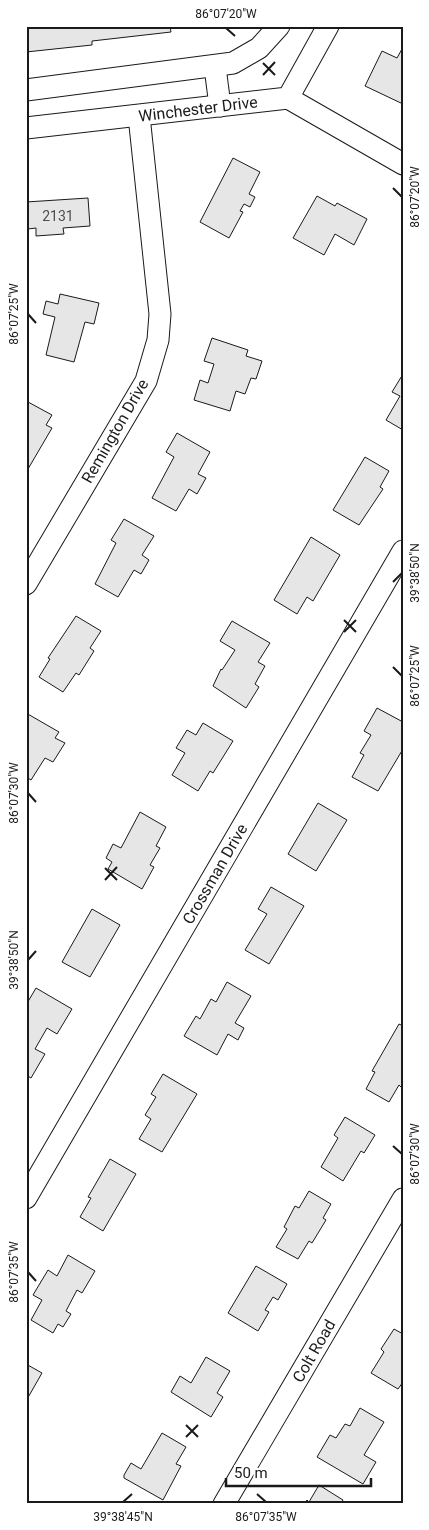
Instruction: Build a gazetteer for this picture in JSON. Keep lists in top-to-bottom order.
{
  "streets": {
    "street": [
      "Winchester Drive",
      "Remington Drive",
      "Crossman Drive",
      "Colt Road"
    ]
  },
  "crossings": [
    ["Winchester Drive", "Remington Drive"]
  ],
  "house_numbers": ["2131"],
  "scale_bar": "50 m",
  "coordinates": [
    "86°07'20\"W",
    "86°07'25\"W",
    "39°38'50\"N",
    "86°07'30\"W",
    "86°07'35\"W",
    "39°38'45\"N"
  ]
}
